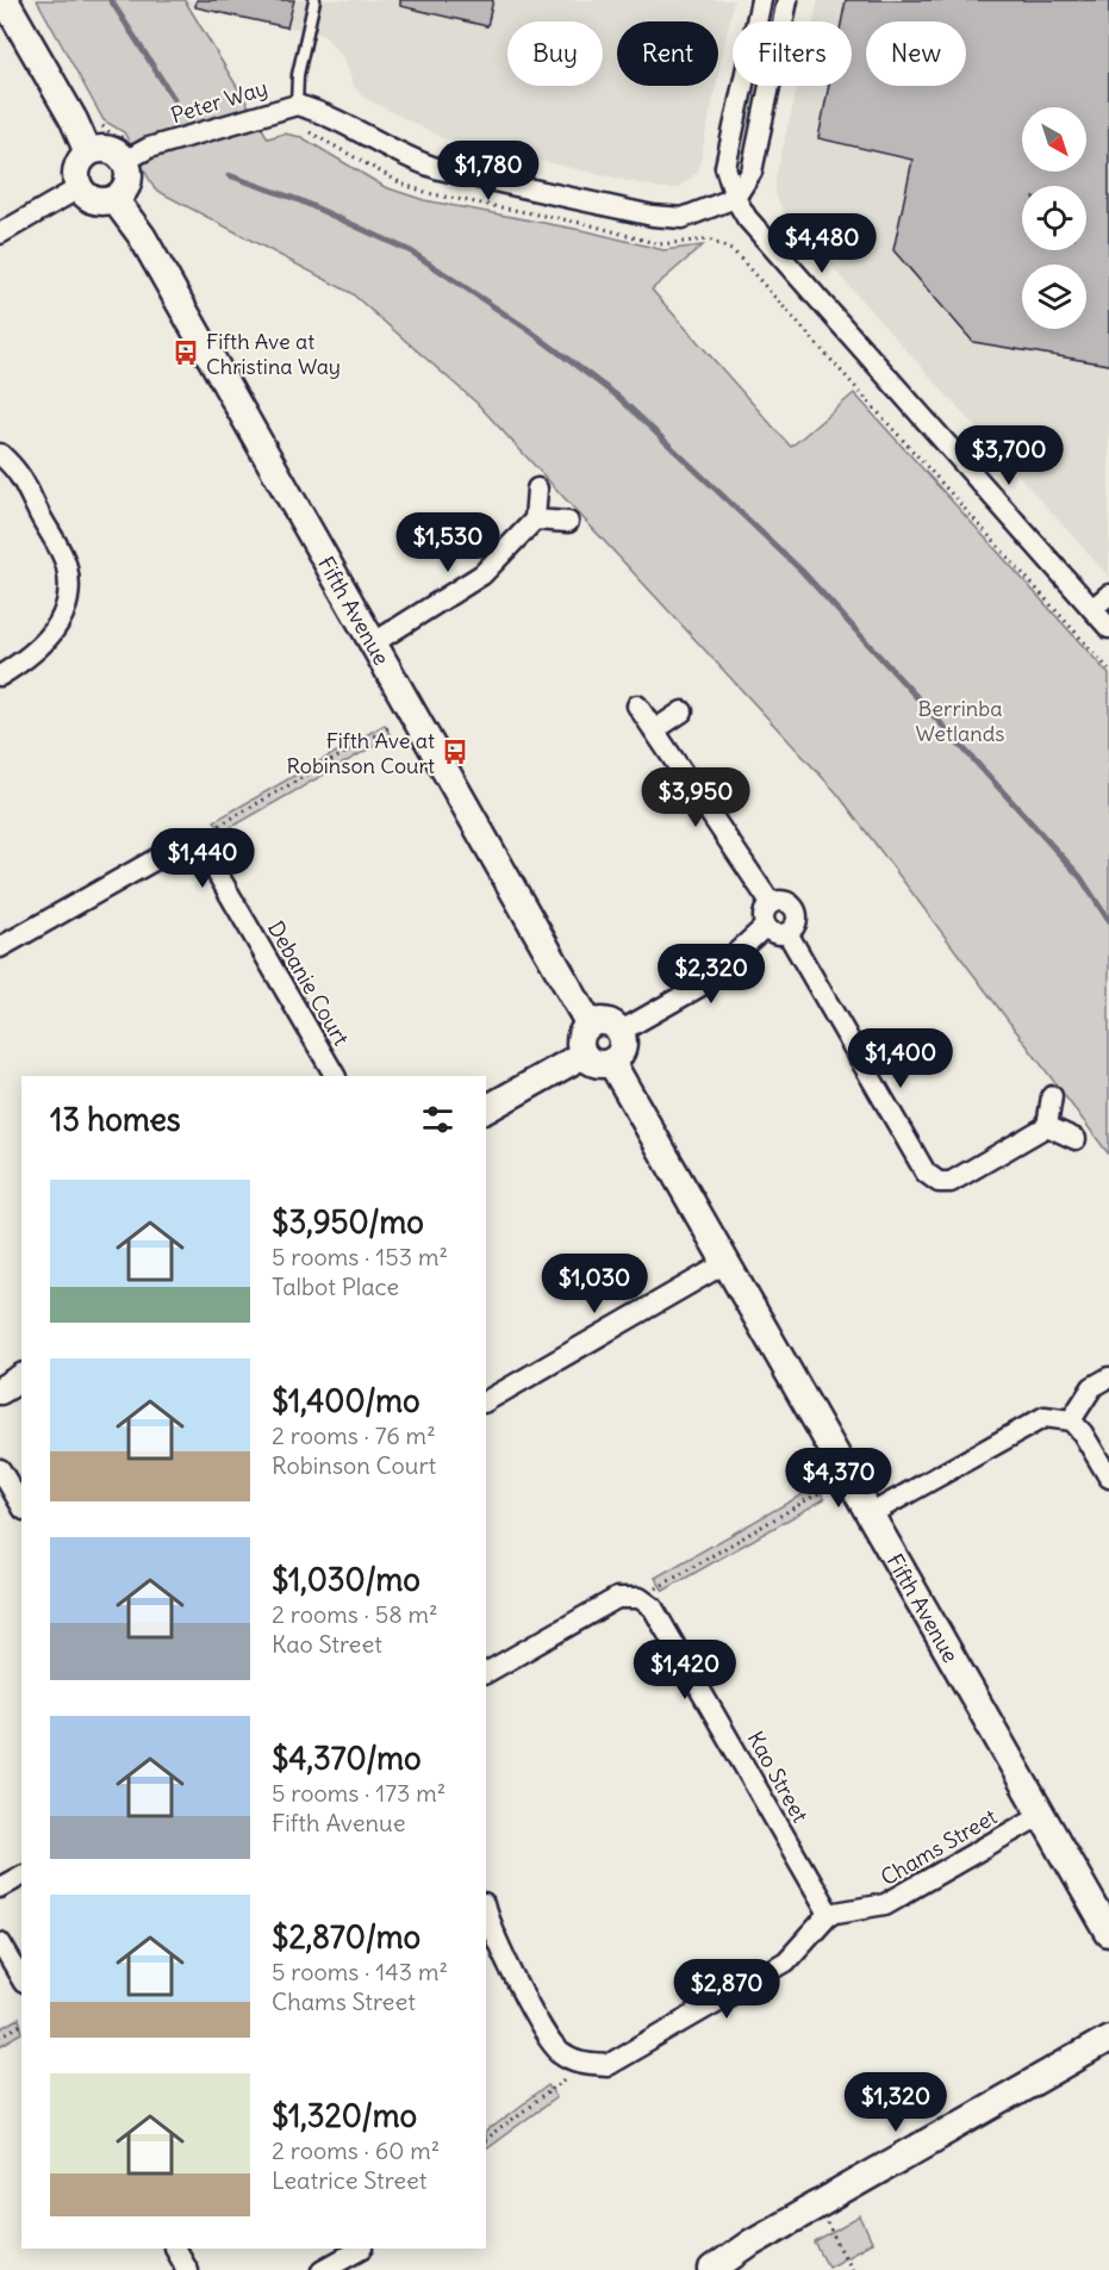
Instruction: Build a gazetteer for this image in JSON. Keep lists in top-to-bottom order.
{
  "streets": {
    "street": [
      "Peter Way",
      "Fifth Avenue",
      "Debanie Court",
      "Kao Street",
      "Chams Street"
    ]
  },
  "crossings": [
    ["Peter Way", "Fifth Avenue"],
    ["Fifth Avenue", "Chams Street"],
    ["Kao Street", "Chams Street"]
  ],
  "parks": ["Berrinba Wetlands"],
  "places": {
    "bus stop": ["Fifth Ave at Christina Way", "Fifth Ave at Robinson Court"]
  },
  "north": "bottom right",
  "page": {
    "chip": [
      "Buy",
      "Rent",
      "Filters",
      "New"
    ],
    "price": [
      "$1,780",
      "$4,480",
      "$3,700",
      "$1,530",
      "$3,950",
      "$1,440",
      "$2,320",
      "$1,400",
      "$1,030",
      "$4,370",
      "$1,420",
      "$2,870",
      "$1,320"
    ],
    "heading": "13 homes",
    "list": [
      {
        "name": "$3,950/mo",
        "note": "5 rooms · 153 m² · Talbot Place"
      },
      {
        "name": "$1,400/mo",
        "note": "2 rooms · 76 m² · Robinson Court"
      },
      {
        "name": "$1,030/mo",
        "note": "2 rooms · 58 m² · Kao Street"
      },
      {
        "name": "$4,370/mo",
        "note": "5 rooms · 173 m² · Fifth Avenue"
      },
      {
        "name": "$2,870/mo",
        "note": "5 rooms · 143 m² · Chams Street"
      },
      {
        "name": "$1,320/mo",
        "note": "2 rooms · 60 m² · Leatrice Street"
      }
    ]
  }
}
